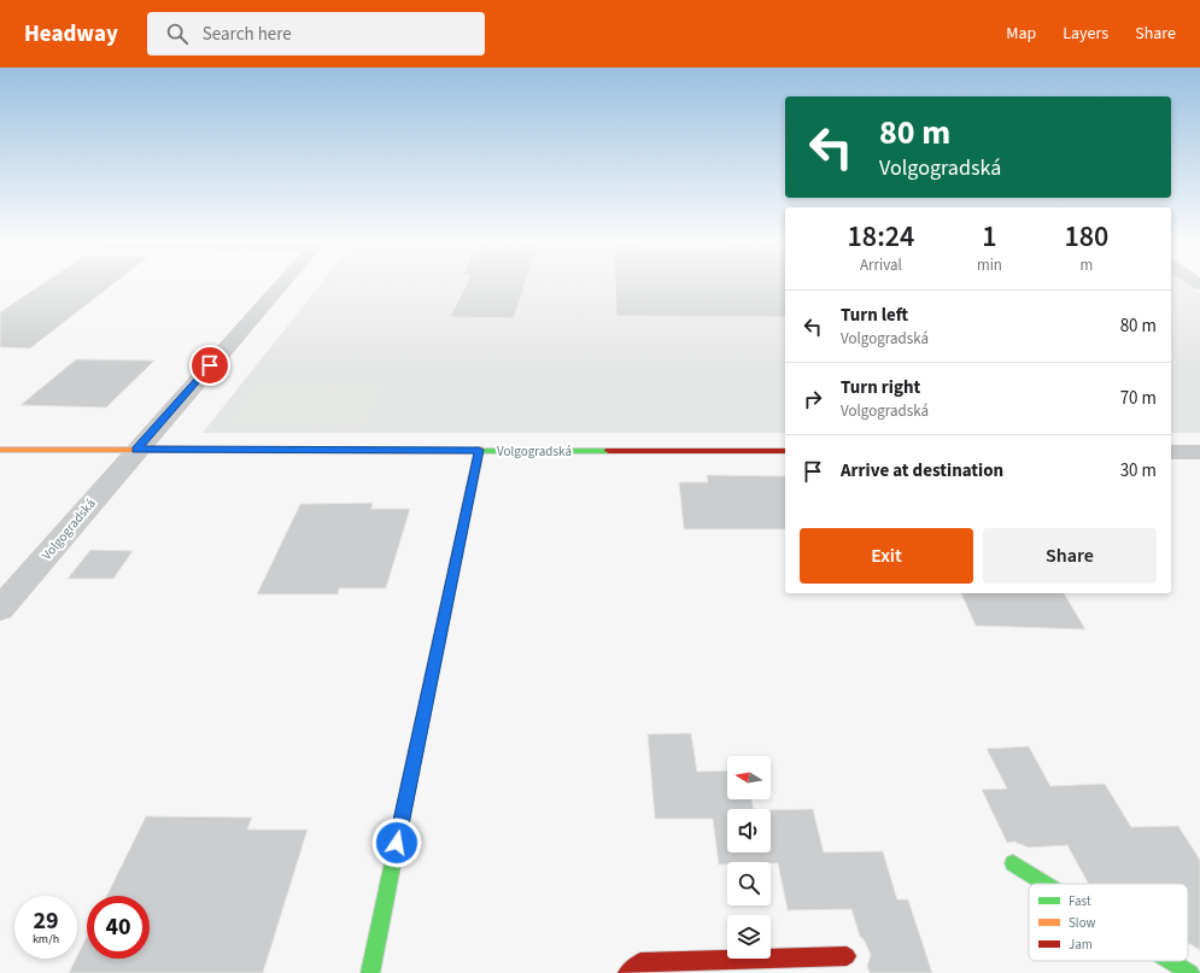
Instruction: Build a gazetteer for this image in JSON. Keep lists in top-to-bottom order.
{
  "streets": {
    "street": ["Volgogradská"]
  },
  "legend": ["Fast", "Slow", "Jam"],
  "north": "left",
  "page": {
    "header": "Headway",
    "search": "Search here",
    "nav": ["Map", "Layers", "Share"],
    "turn": ["80 m", "Volgogradská"],
    "eta": [
      "18:24",
      "Arrival",
      "1",
      "min",
      "180",
      "m"
    ],
    "list": [
      {
        "name": "Turn left",
        "note": "Volgogradská",
        "value": "80 m"
      },
      {
        "name": "Turn right",
        "note": "Volgogradská",
        "value": "70 m"
      },
      {
        "name": "Arrive at destination",
        "value": "30 m"
      }
    ],
    "buttons": ["Exit", "Share"],
    "speed": "29 km/h",
    "limit": "40"
  }
}
